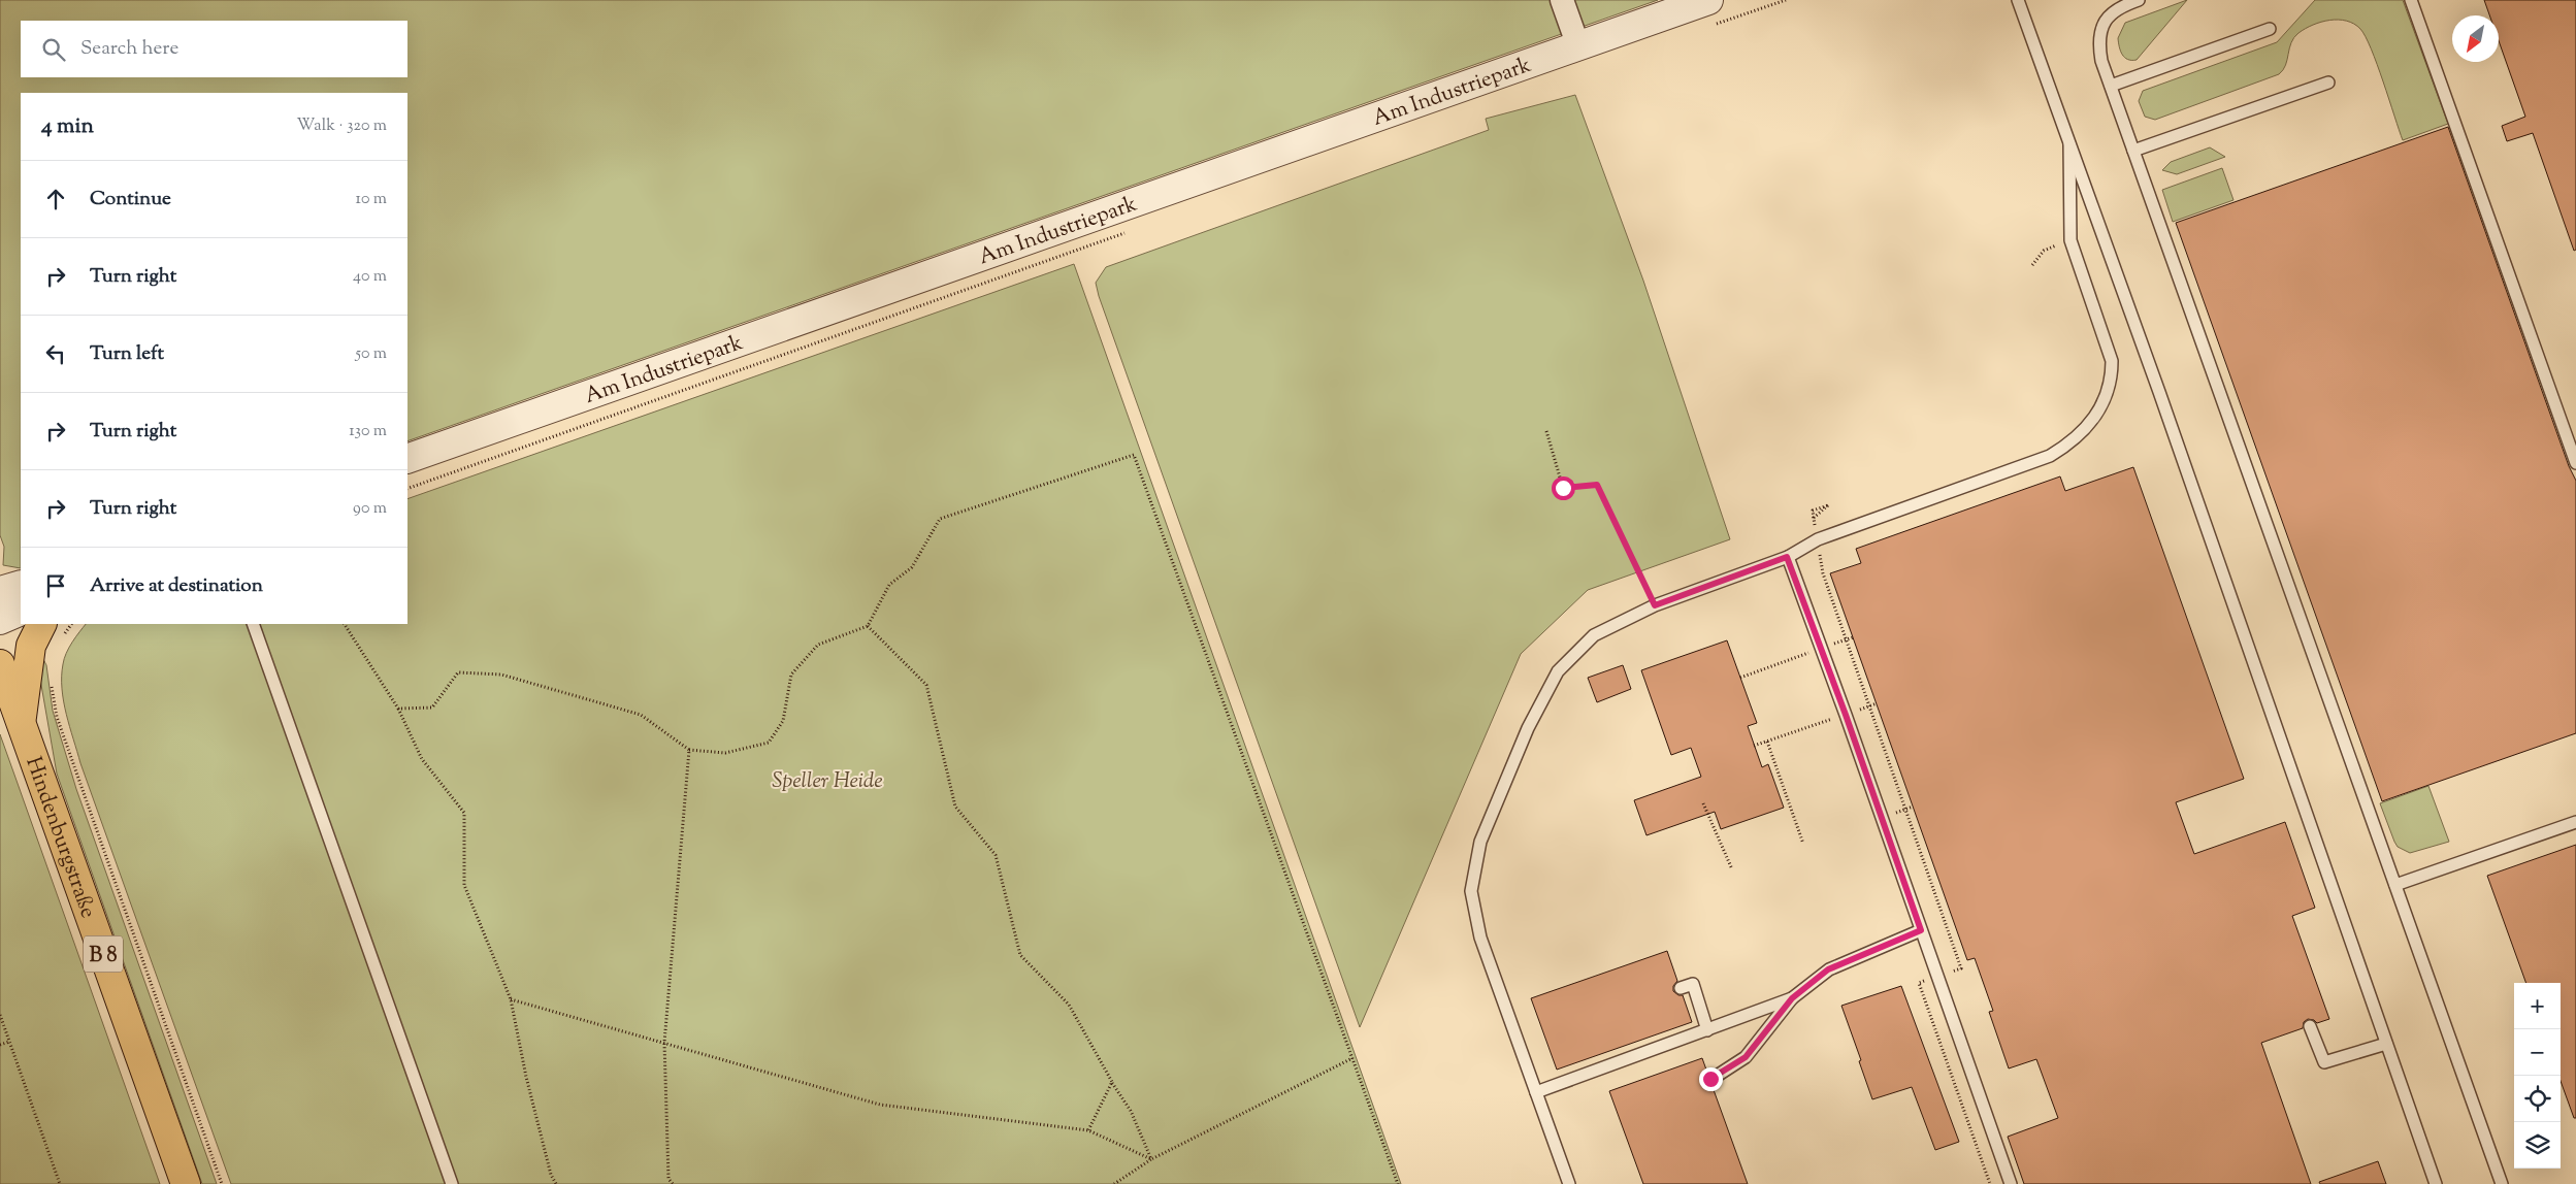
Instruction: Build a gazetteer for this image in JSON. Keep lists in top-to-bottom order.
{
  "streets": {
    "main road": ["Hindenburgstraße", "B 8"],
    "street": ["Am Industriepark"]
  },
  "parks": ["Speller Heide"],
  "north": "bottom left",
  "page": {
    "search": "Search here",
    "heading": ["4 min", "Walk · 320 m"],
    "list": [
      ["Continue", "10 m"],
      ["Turn right", "40 m"],
      ["Turn left", "50 m"],
      ["Turn right", "130 m"],
      ["Turn right", "90 m"],
      "Arrive at destination"
    ],
    "map_buttons": ["+", "−"]
  }
}
